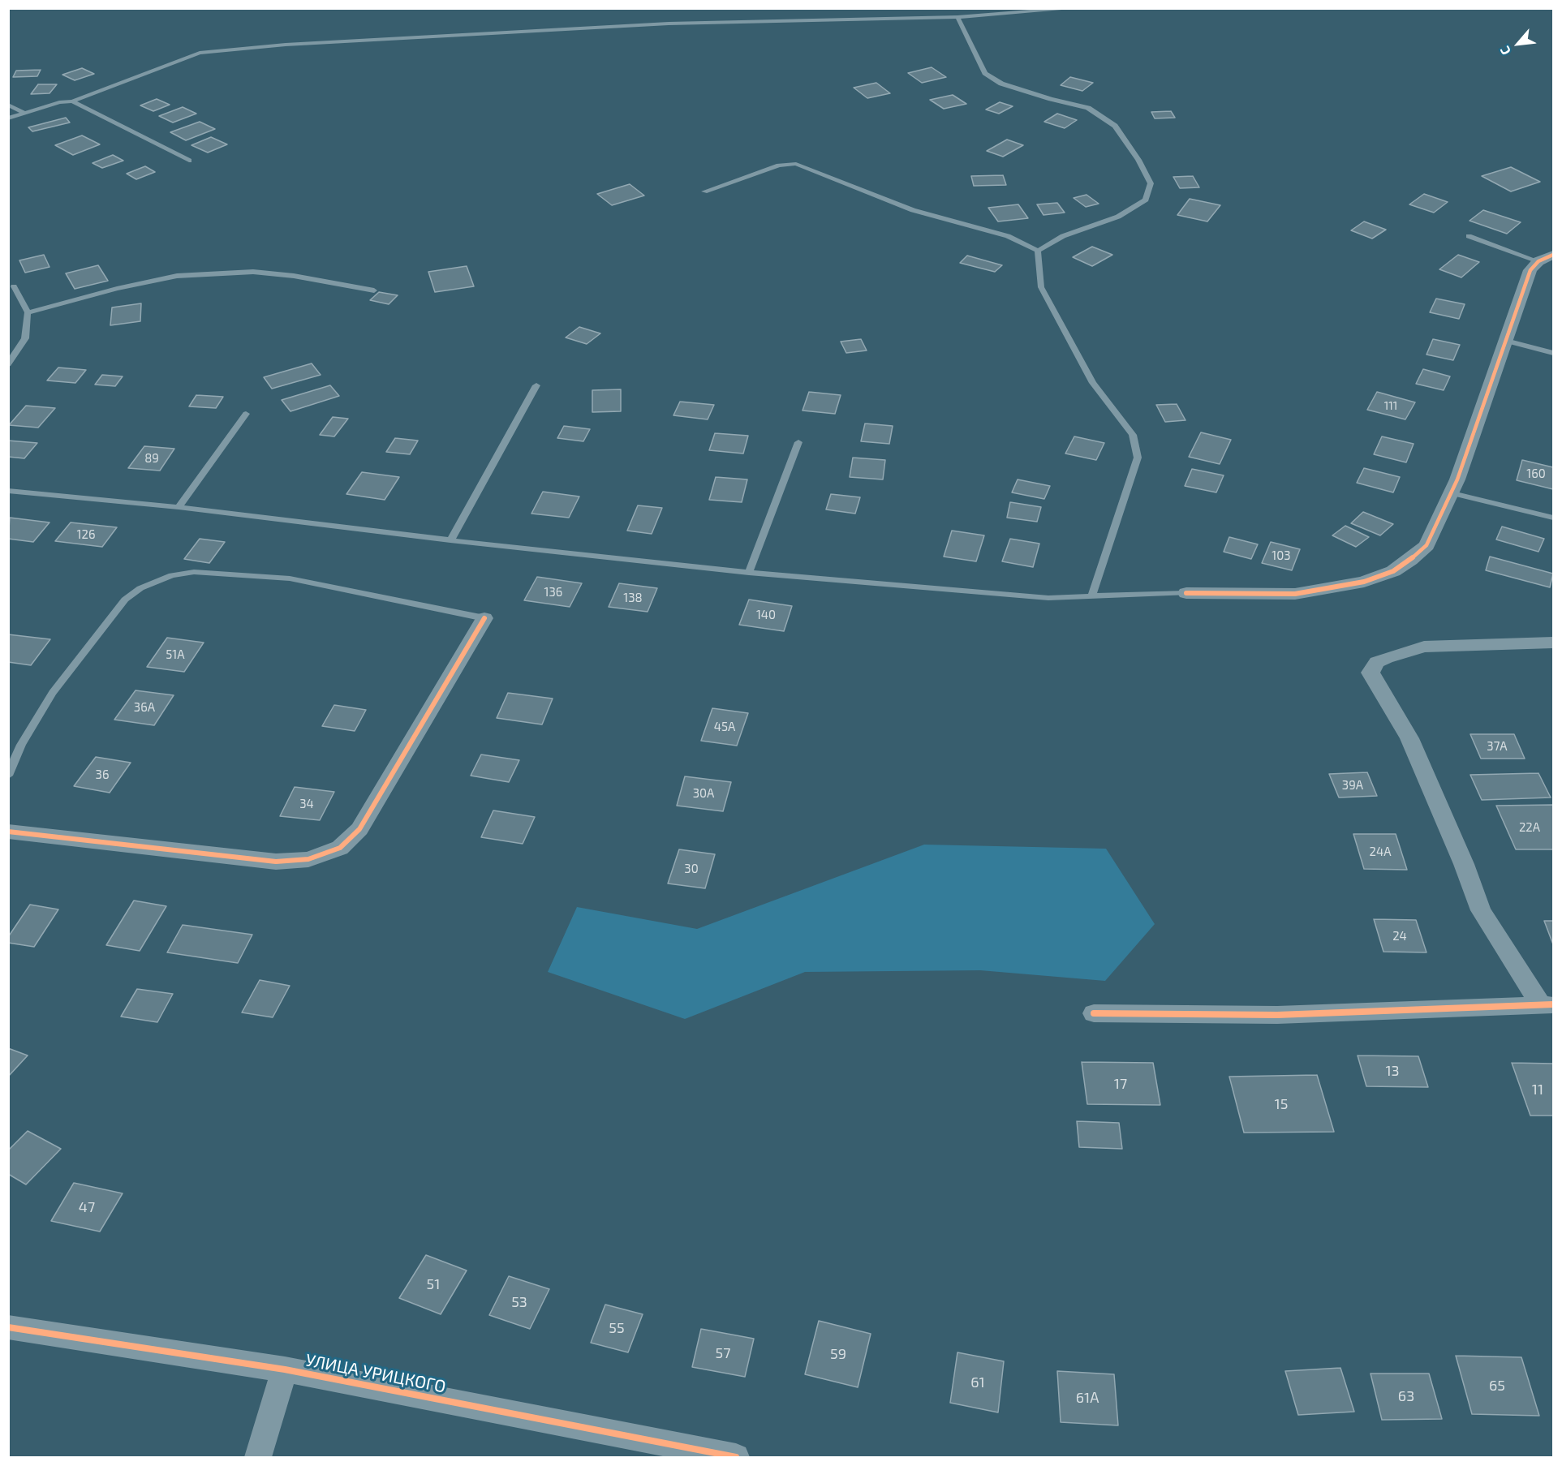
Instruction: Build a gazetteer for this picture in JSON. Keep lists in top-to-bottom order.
{
  "streets": {
    "street": ["УЛИЦА УРИЦКОГО"]
  },
  "house_numbers": [
    "111",
    "89",
    "160",
    "126",
    "103",
    "136",
    "138",
    "140",
    "51А",
    "36А",
    "45А",
    "37А",
    "36",
    "39А",
    "30А",
    "34",
    "22А",
    "24А",
    "30",
    "24",
    "13",
    "17",
    "11",
    "15",
    "47",
    "51",
    "53",
    "55",
    "57",
    "59",
    "61",
    "65",
    "63",
    "61А"
  ],
  "north": "bottom left"
}
